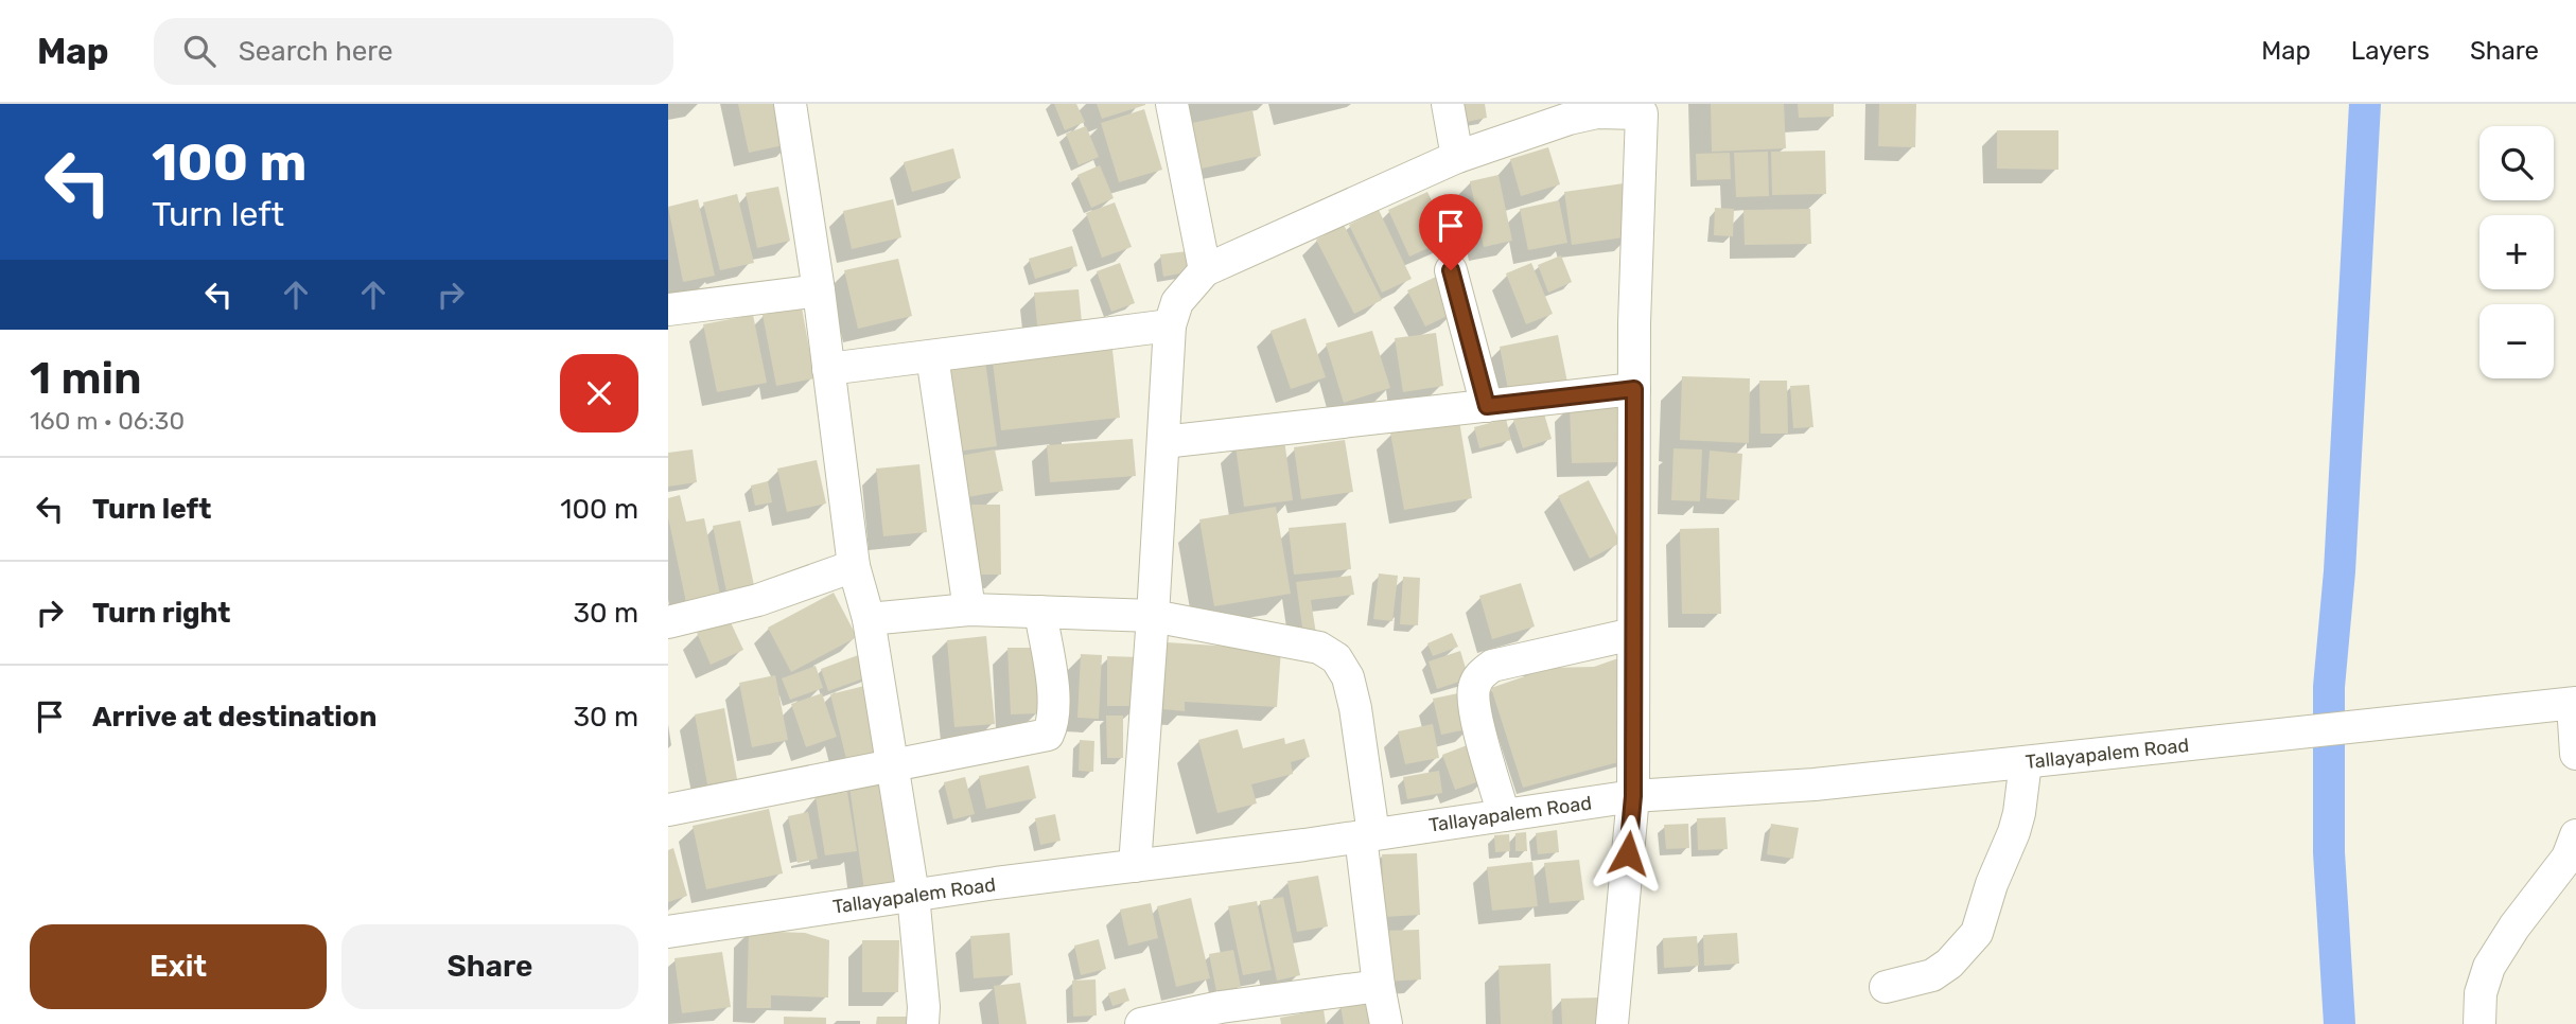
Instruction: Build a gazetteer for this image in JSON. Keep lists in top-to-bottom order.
{
  "streets": {
    "street": ["Tallayapalem Road"]
  },
  "page": {
    "header": "Map",
    "search": "Search here",
    "nav": ["Map", "Layers", "Share"],
    "turn": ["100 m", "Turn left"],
    "map_buttons": ["+", "−"],
    "heading": ["1 min", "160 m · 06:30"],
    "list": [
      {
        "name": "Turn left",
        "value": "100 m"
      },
      {
        "name": "Turn right",
        "value": "30 m"
      },
      {
        "name": "Arrive at destination",
        "value": "30 m"
      }
    ],
    "buttons": ["Exit", "Share"]
  }
}
